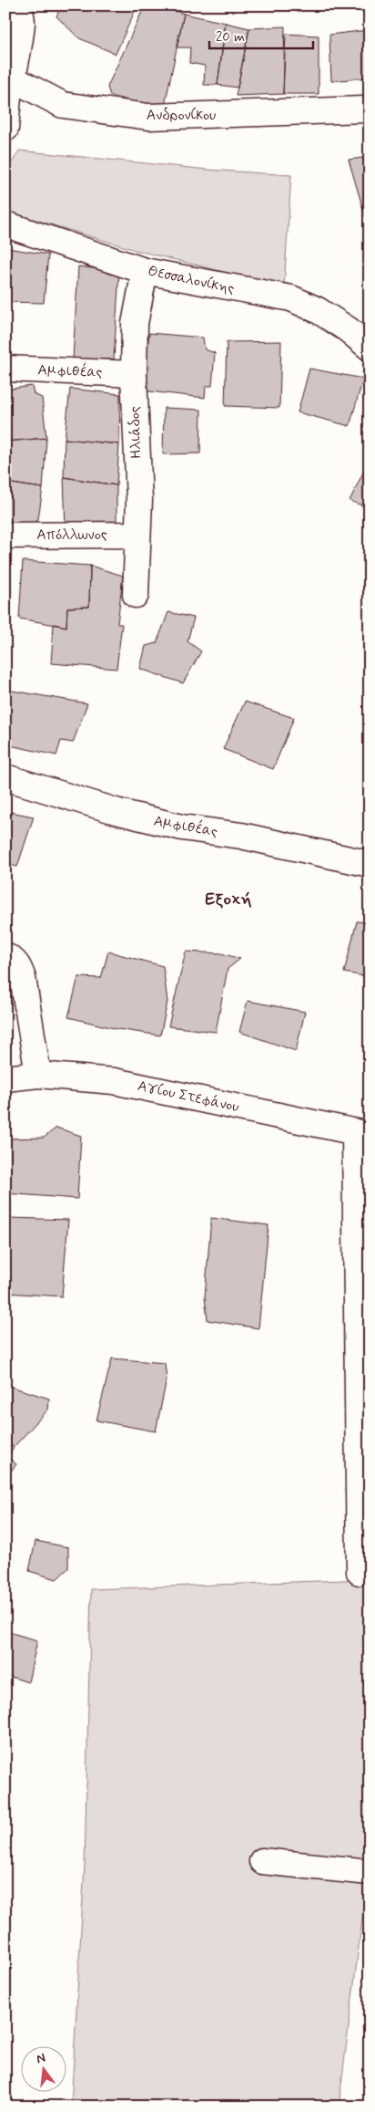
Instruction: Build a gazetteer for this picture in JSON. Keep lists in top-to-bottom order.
{
  "streets": {
    "street": [
      "Ανδρονίκου",
      "Θεσσαλονίκης",
      "Αμφιθέας",
      "Ηλιάδος",
      "Απόλλωνος",
      "Αγίου Στεφάνου"
    ]
  },
  "crossings": [
    ["Θεσσαλονίκης", "Ηλιάδος"],
    ["Αμφιθέας", "Ηλιάδος"],
    ["Ηλιάδος", "Απόλλωνος"]
  ],
  "districts": ["Εξοχή"],
  "scale_bar": "20 m",
  "north": "top"
}
